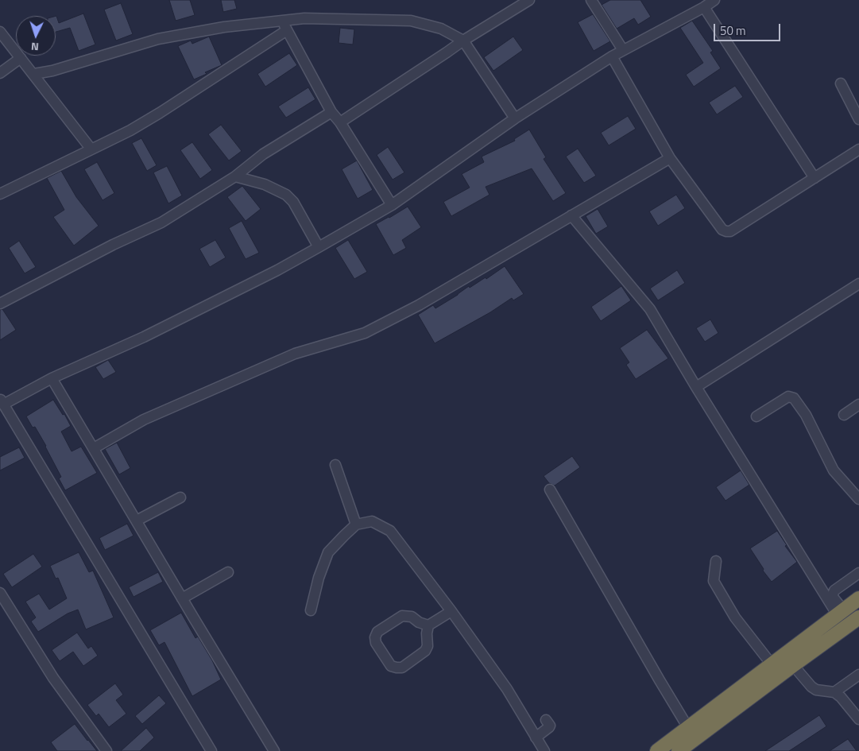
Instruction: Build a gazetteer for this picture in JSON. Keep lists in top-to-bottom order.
{
  "scale_bar": "50 m",
  "north": "bottom"
}
